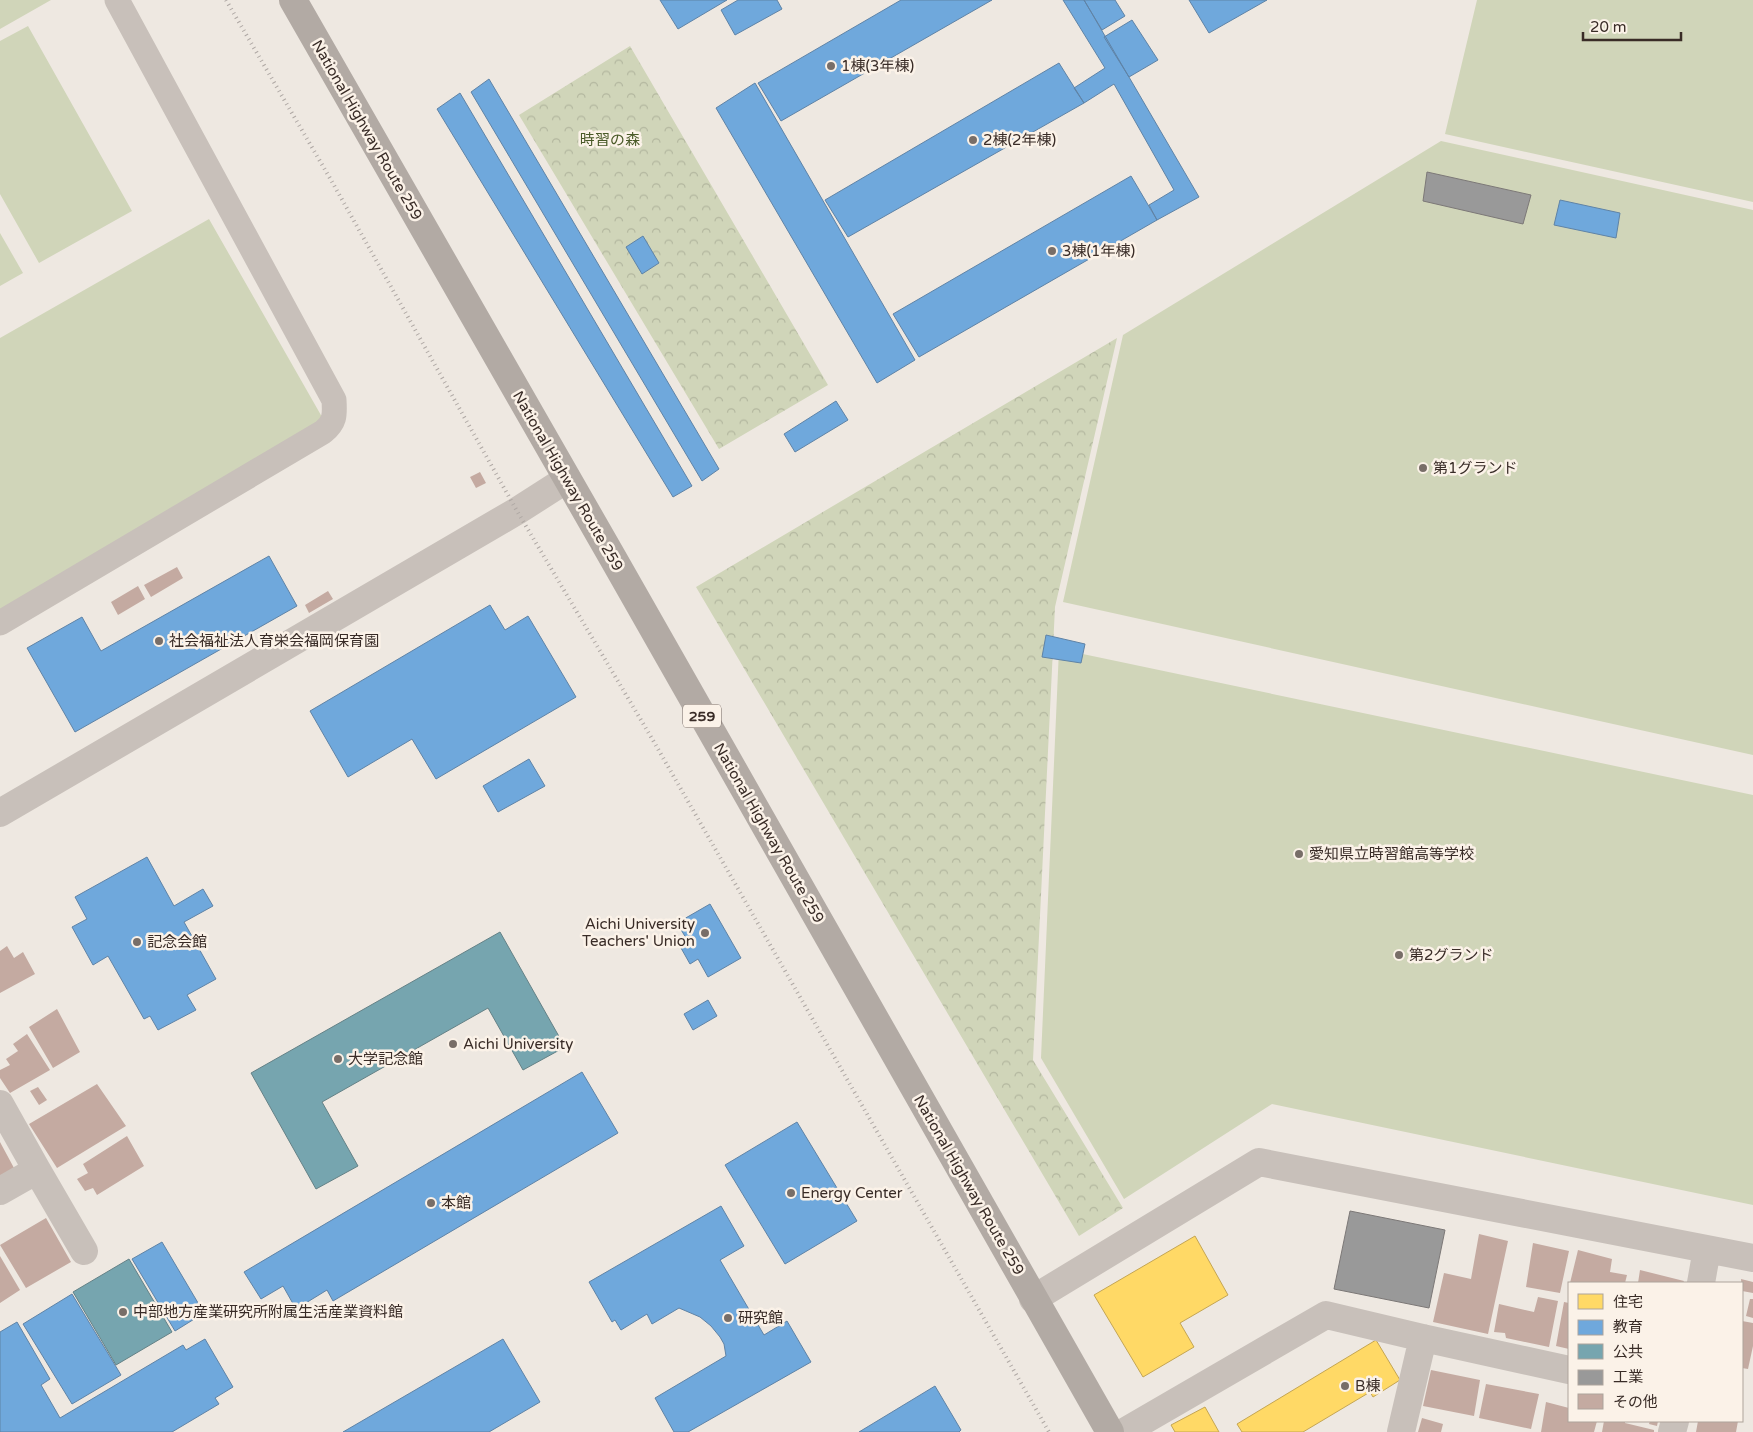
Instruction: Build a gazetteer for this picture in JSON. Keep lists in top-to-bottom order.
{
  "streets": {
    "highway": ["National Highway Route 259", "259"]
  },
  "parks": ["時習の森"],
  "places": [
    "1棟(3年棟)",
    "2棟(2年棟)",
    "3棟(1年棟)",
    "第1グランド",
    "社会福祉法人育栄会福岡保育園",
    "愛知県立時習館高等学校",
    "Aichi University Teachers' Union",
    "記念会館",
    "第2グランド",
    "Aichi University",
    "大学記念館",
    "Energy Center",
    "本館",
    "中部地方産業研究所附属生活産業資料館",
    "研究館",
    "B棟"
  ],
  "legend": [
    "住宅",
    "教育",
    "公共",
    "工業",
    "その他"
  ],
  "scale_bar": "20 m"
}
